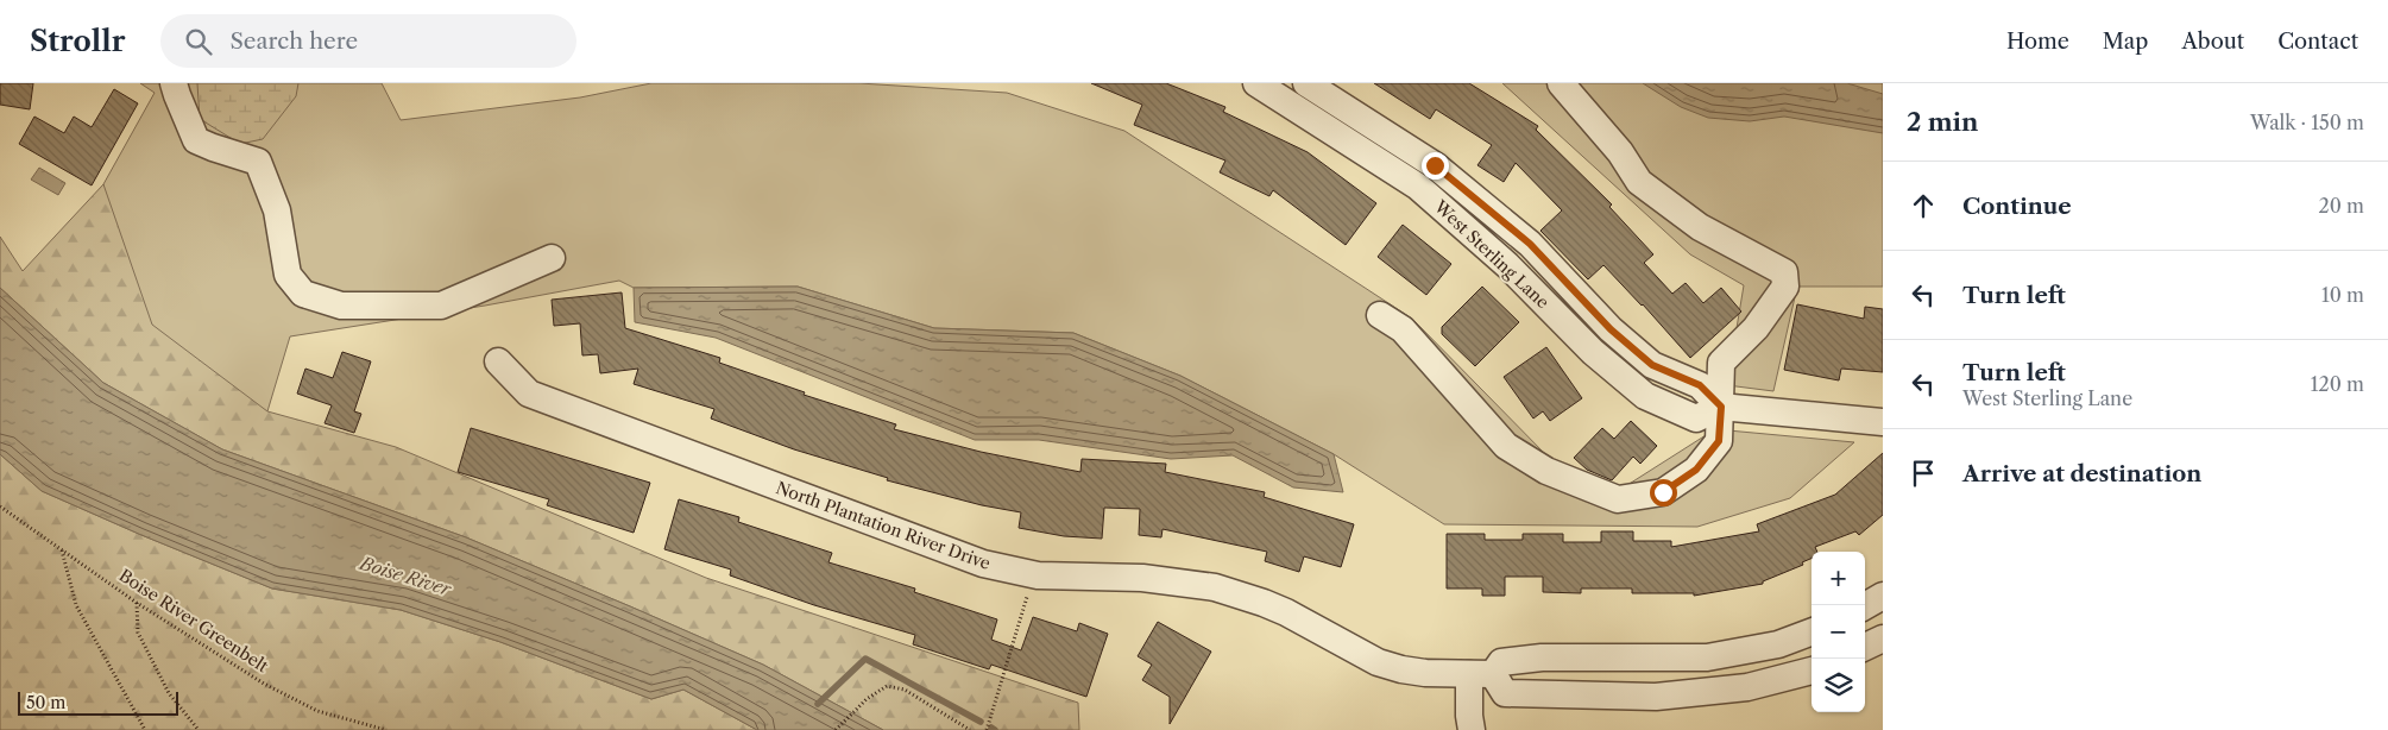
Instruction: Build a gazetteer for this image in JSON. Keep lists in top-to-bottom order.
{
  "streets": {
    "street": ["West Sterling Lane", "North Plantation River Drive"],
    "path": ["Boise River Greenbelt"]
  },
  "water": ["Boise River"],
  "scale_bar": "50 m",
  "page": {
    "header": "Strollr",
    "search": "Search here",
    "nav": [
      "Home",
      "Map",
      "About",
      "Contact"
    ],
    "heading": ["2 min", "Walk · 150 m"],
    "list": [
      ["Continue", "20 m"],
      ["Turn left", "10 m"],
      ["Turn left", "West Sterling Lane", "120 m"],
      "Arrive at destination"
    ],
    "map_buttons": ["+", "−"],
    "scale": "50 m"
  }
}
